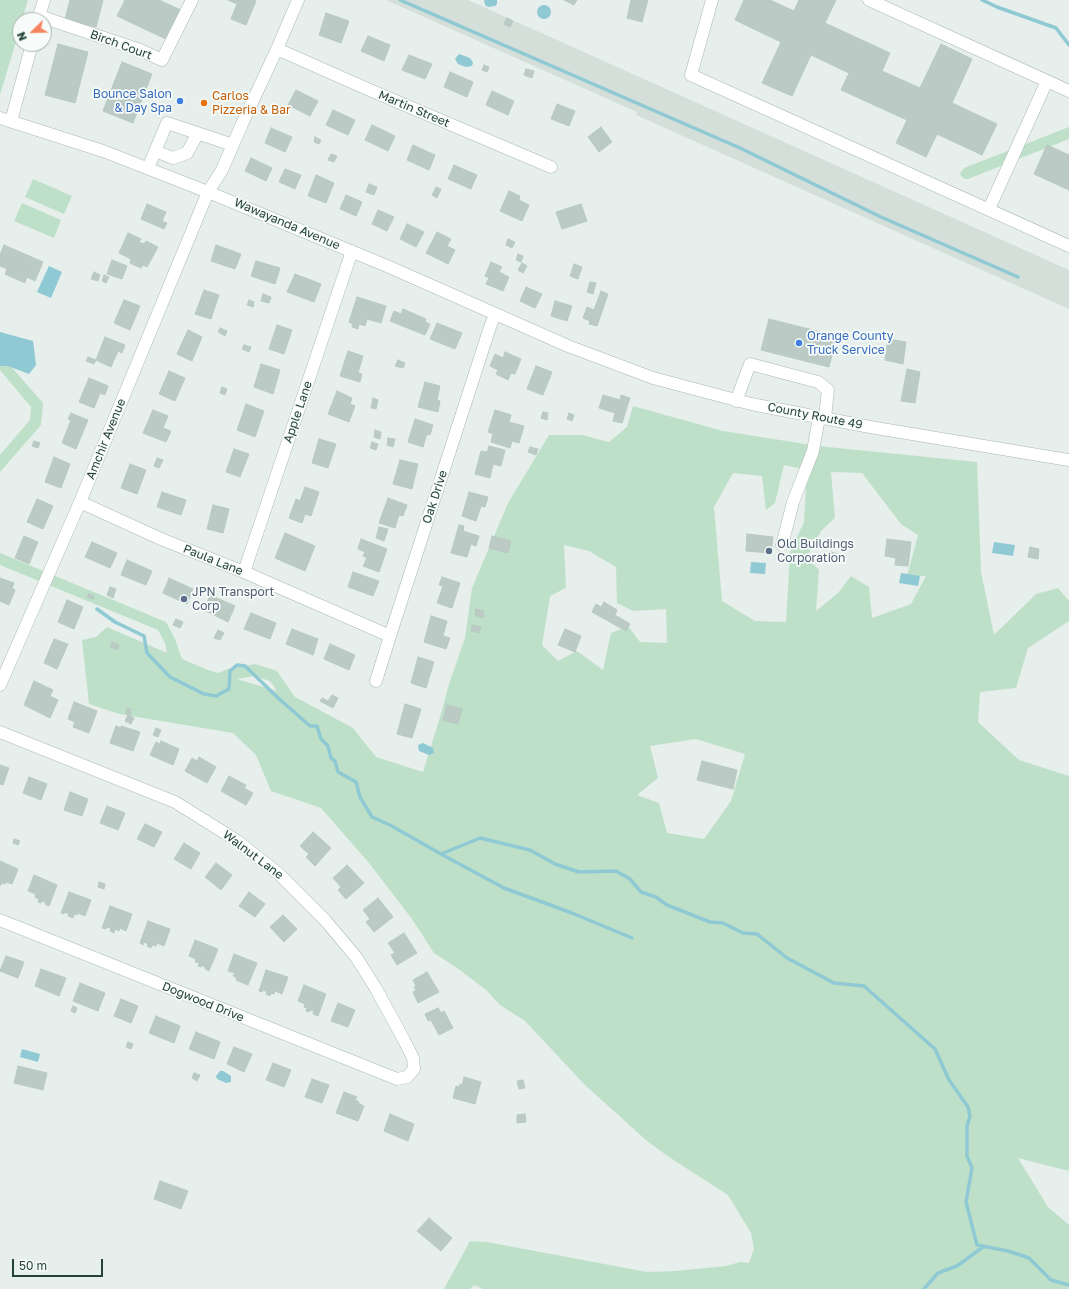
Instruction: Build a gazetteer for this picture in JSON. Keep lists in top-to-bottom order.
{
  "streets": {
    "street": [
      "Birch Court",
      "Martin Street",
      "Wawayanda Avenue",
      "Apple Lane",
      "County Route 49",
      "Amchir Avenue",
      "Oak Drive",
      "Paula Lane",
      "Walnut Lane",
      "Dogwood Drive"
    ]
  },
  "crossings": [
    ["Martin Street", "Amchir Avenue"],
    ["Wawayanda Avenue", "Apple Lane"],
    ["Wawayanda Avenue", "County Route 49"],
    ["Wawayanda Avenue", "Amchir Avenue"],
    ["Wawayanda Avenue", "Oak Drive"],
    ["Apple Lane", "Paula Lane"],
    ["Amchir Avenue", "Paula Lane"],
    ["Oak Drive", "Paula Lane"],
    ["Walnut Lane", "Dogwood Drive"]
  ],
  "places": [
    "Bounce Salon & Day Spa",
    "Carlos Pizzeria & Bar",
    "Orange County Truck Service",
    "Old Buildings Corporation",
    "JPN Transport Corp"
  ],
  "scale_bar": "50 m",
  "north": "bottom left"
}
